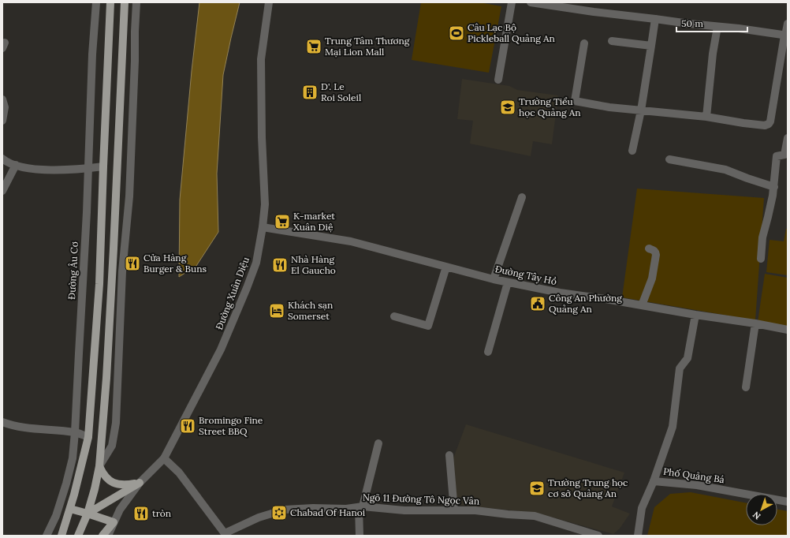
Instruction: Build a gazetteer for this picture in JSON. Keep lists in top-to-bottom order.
{
  "streets": {
    "street": [
      "Đường Âu Cơ",
      "Đường Tây Hồ",
      "Đường Xuân Diệu",
      "Phố Quảng Bá",
      "Ngõ 11 Đường Tô Ngọc Vân"
    ]
  },
  "crossings": [
    ["Đường Tây Hồ", "Đường Xuân Diệu"]
  ],
  "places": {
    "sports": ["Câu Lạc Bộ Pickleball Quảng An"],
    "supermarket": ["Trung Tâm Thương Mại Lion Mall", "K-market Xuân Diệ"],
    "building": ["D'. Le Roi Soleil"],
    "school or university": ["Trường Tiểu học Quảng An", "Trường Trung học cơ sở Quảng An"],
    "restaurant": [
      "Cửa Hàng Burger & Buns",
      "Nhà Hàng El Gaucho",
      "Bromingo Fine Street BBQ",
      "tròn"
    ],
    "public building": ["Công An Phường Quảng An"],
    "hotel": ["Khách sạn Somerset"],
    "synagogue": ["Chabad Of Hanoi"]
  },
  "scale_bar": "50 m",
  "north": "bottom left"
}
